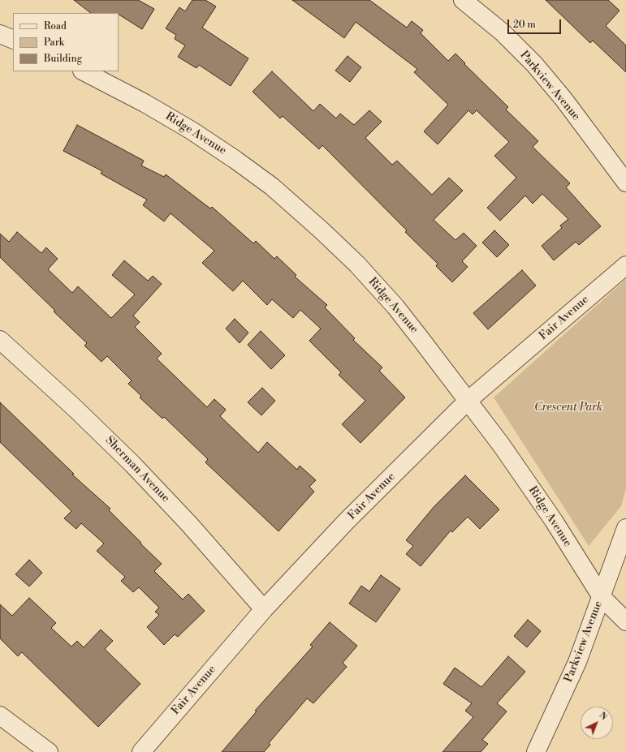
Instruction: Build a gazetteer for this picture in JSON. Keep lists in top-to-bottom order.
{
  "streets": {
    "street": [
      "Parkview Avenue",
      "Ridge Avenue",
      "Fair Avenue",
      "Sherman Avenue"
    ]
  },
  "crossings": [
    ["Parkview Avenue", "Ridge Avenue"],
    ["Ridge Avenue", "Fair Avenue"],
    ["Fair Avenue", "Sherman Avenue"]
  ],
  "parks": ["Crescent Park"],
  "legend": ["Road", "Park", "Building"],
  "scale_bar": "20 m",
  "north": "top right"
}
